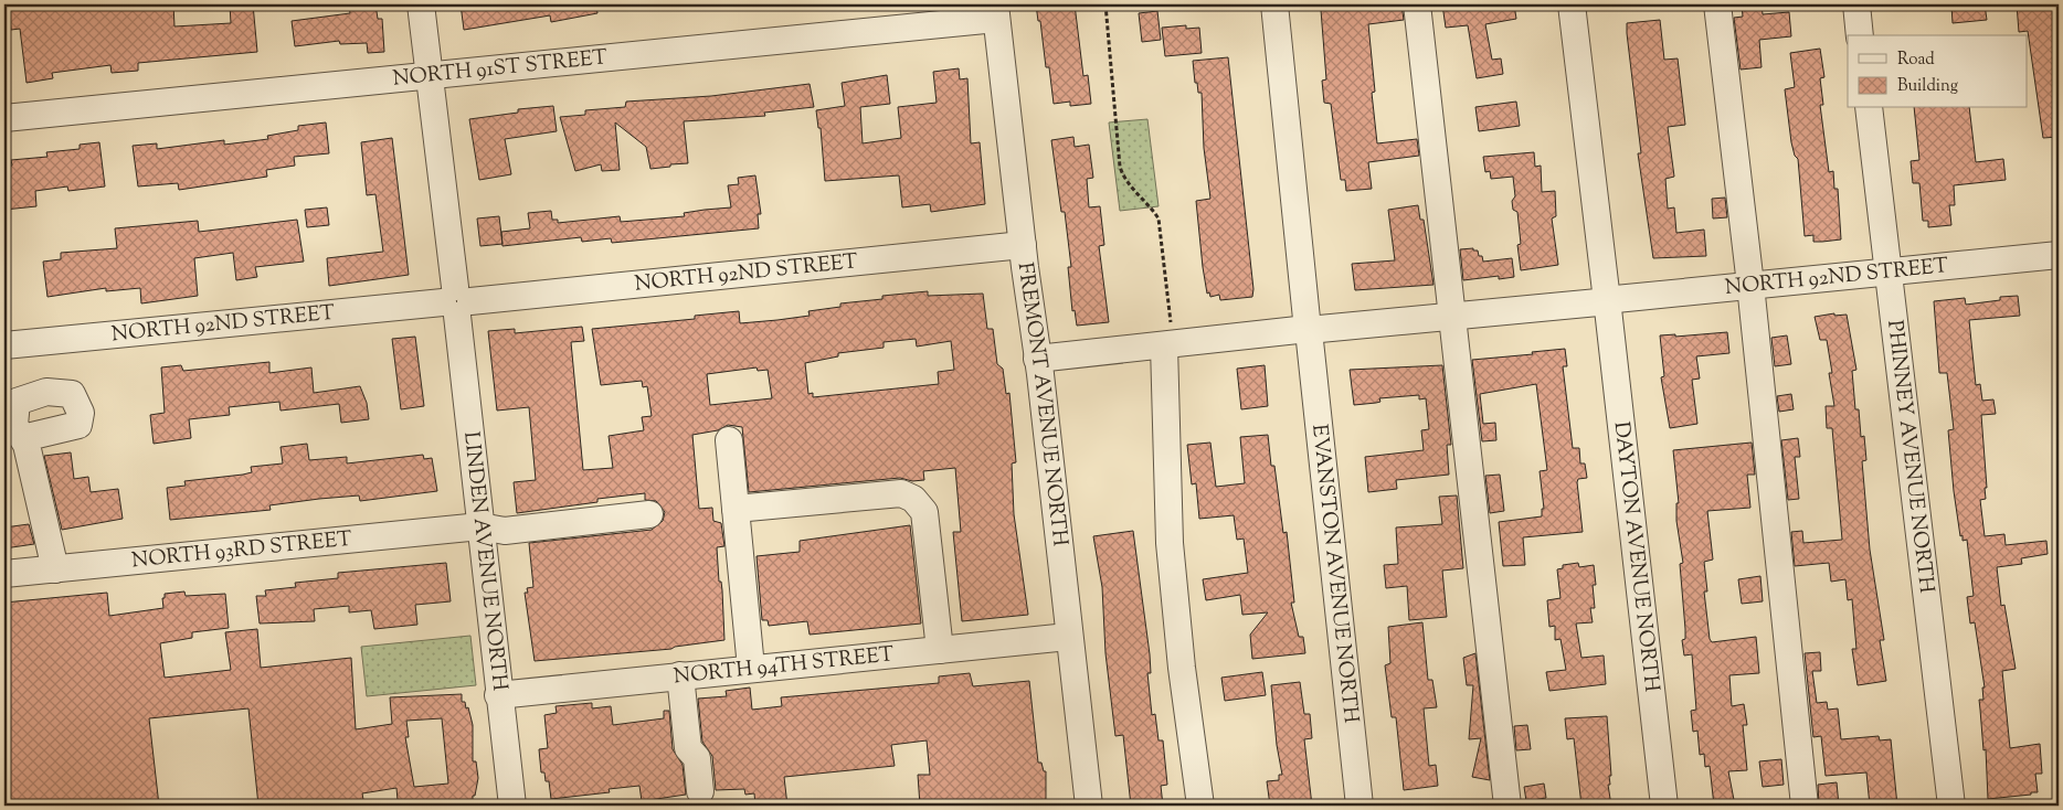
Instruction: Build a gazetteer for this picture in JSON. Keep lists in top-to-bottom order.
{
  "streets": {
    "street": [
      "NORTH 91ST STREET",
      "NORTH 92ND STREET",
      "FREMONT AVENUE NORTH",
      "PHINNEY AVENUE NORTH",
      "NORTH 93RD STREET",
      "DAYTON AVENUE NORTH",
      "LINDEN AVENUE NORTH",
      "EVANSTON AVENUE NORTH",
      "NORTH 94TH STREET"
    ]
  },
  "crossings": [
    ["NORTH 91ST STREET", "FREMONT AVENUE NORTH"],
    ["NORTH 91ST STREET", "LINDEN AVENUE NORTH"],
    ["NORTH 92ND STREET", "FREMONT AVENUE NORTH"],
    ["NORTH 92ND STREET", "PHINNEY AVENUE NORTH"],
    ["NORTH 92ND STREET", "DAYTON AVENUE NORTH"],
    ["NORTH 92ND STREET", "LINDEN AVENUE NORTH"],
    ["NORTH 92ND STREET", "EVANSTON AVENUE NORTH"],
    ["FREMONT AVENUE NORTH", "NORTH 94TH STREET"],
    ["NORTH 93RD STREET", "LINDEN AVENUE NORTH"],
    ["LINDEN AVENUE NORTH", "NORTH 94TH STREET"]
  ],
  "legend": ["Road", "Building"]
}
